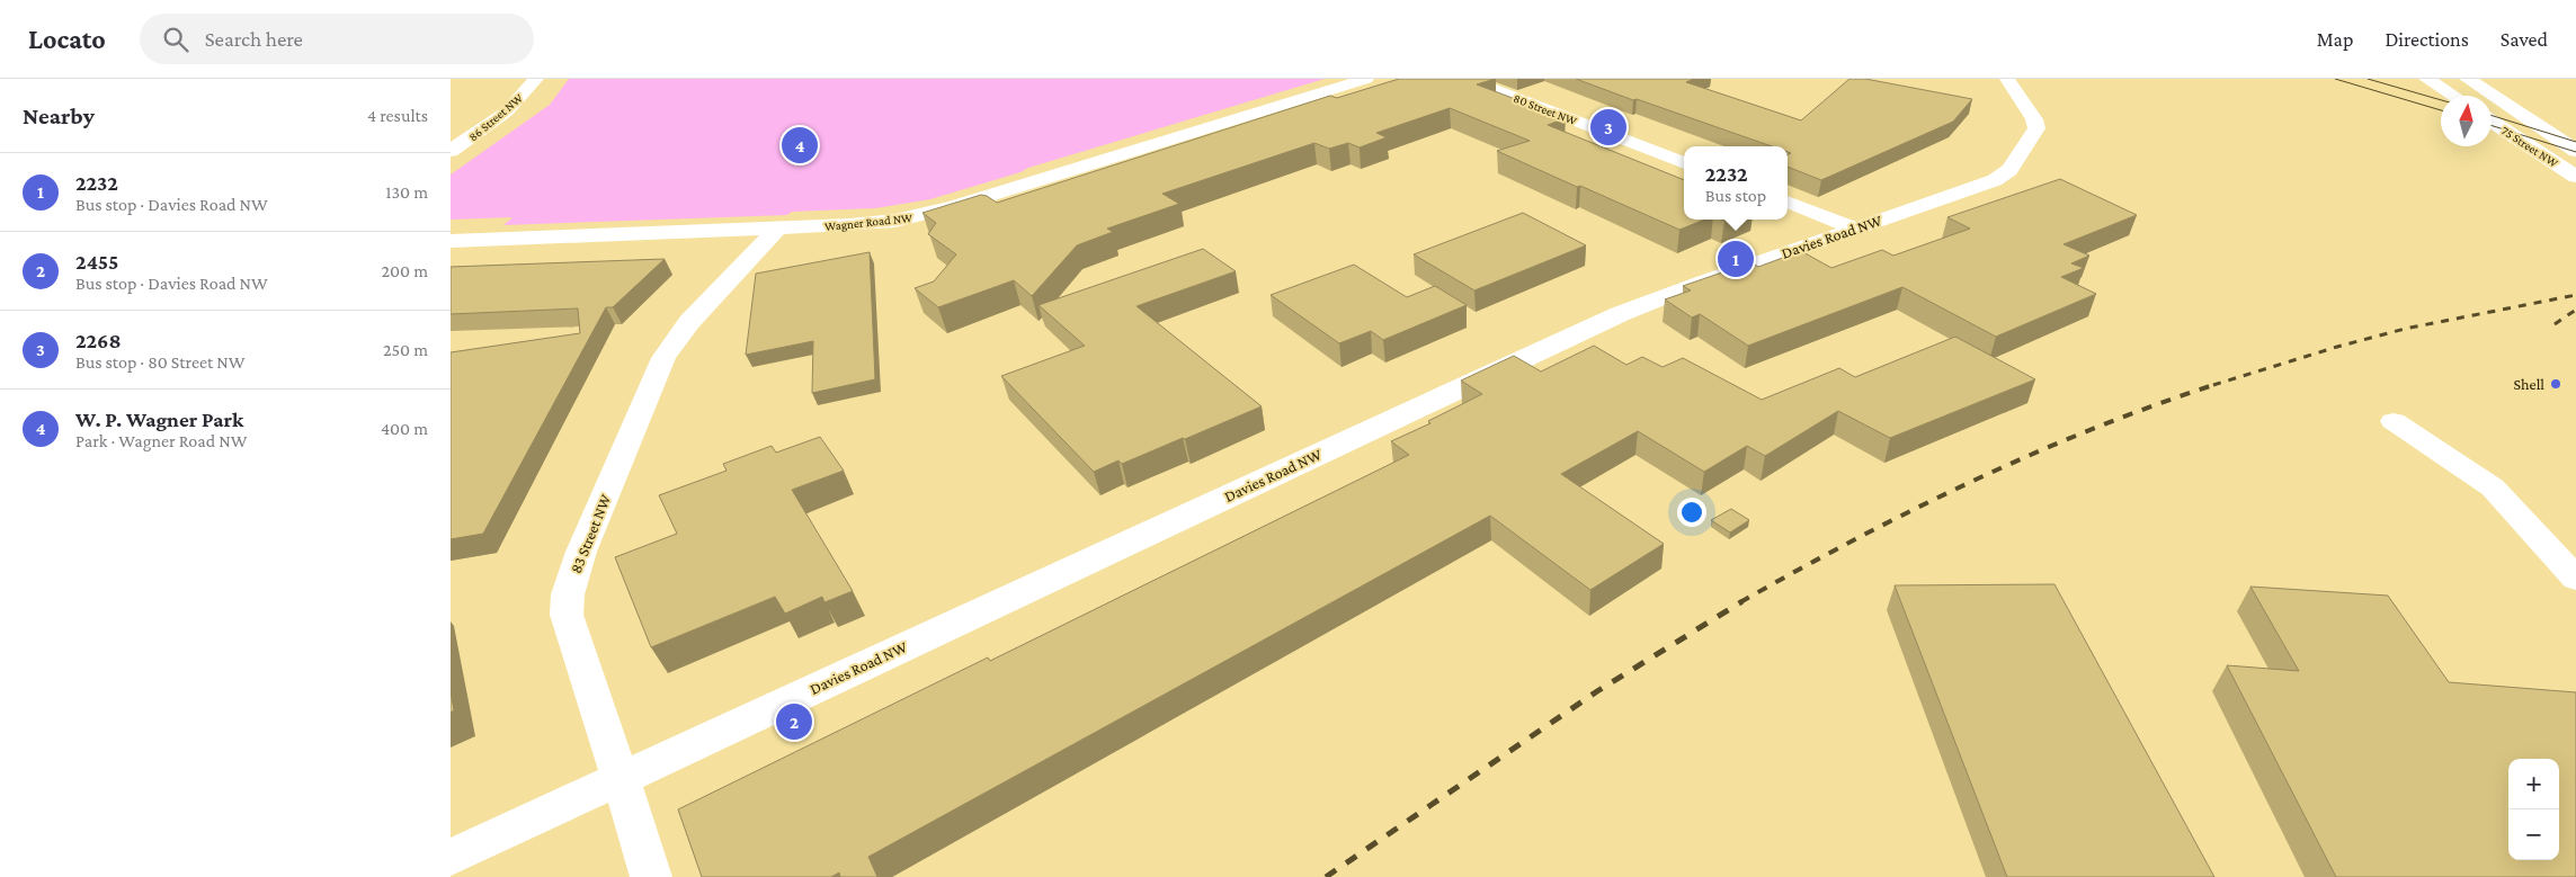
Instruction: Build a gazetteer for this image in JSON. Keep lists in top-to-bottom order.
{
  "streets": {
    "main road": ["75 Street NW"],
    "street": [
      "80 Street NW",
      "86 Street NW",
      "Wagner Road NW",
      "Davies Road NW",
      "83 Street NW"
    ]
  },
  "crossings": [
    ["Wagner Road NW", "83 Street NW"],
    ["Davies Road NW", "83 Street NW"]
  ],
  "places": ["Shell"],
  "north": "top",
  "page": {
    "header": "Locato",
    "search": "Search here",
    "nav": ["Map", "Directions", "Saved"],
    "heading": ["Nearby", "4 results"],
    "pins": [
      "3",
      "4",
      "1",
      "2"
    ],
    "popup": ["2232", "Bus stop"],
    "list": [
      {
        "mark": "1",
        "name": "2232",
        "note": "Bus stop · Davies Road NW",
        "value": "130 m"
      },
      {
        "mark": "2",
        "name": "2455",
        "note": "Bus stop · Davies Road NW",
        "value": "200 m"
      },
      {
        "mark": "3",
        "name": "2268",
        "note": "Bus stop · 80 Street NW",
        "value": "250 m"
      },
      {
        "mark": "4",
        "name": "W. P. Wagner Park",
        "note": "Park · Wagner Road NW",
        "value": "400 m"
      }
    ],
    "map_buttons": ["+", "−"]
  }
}
